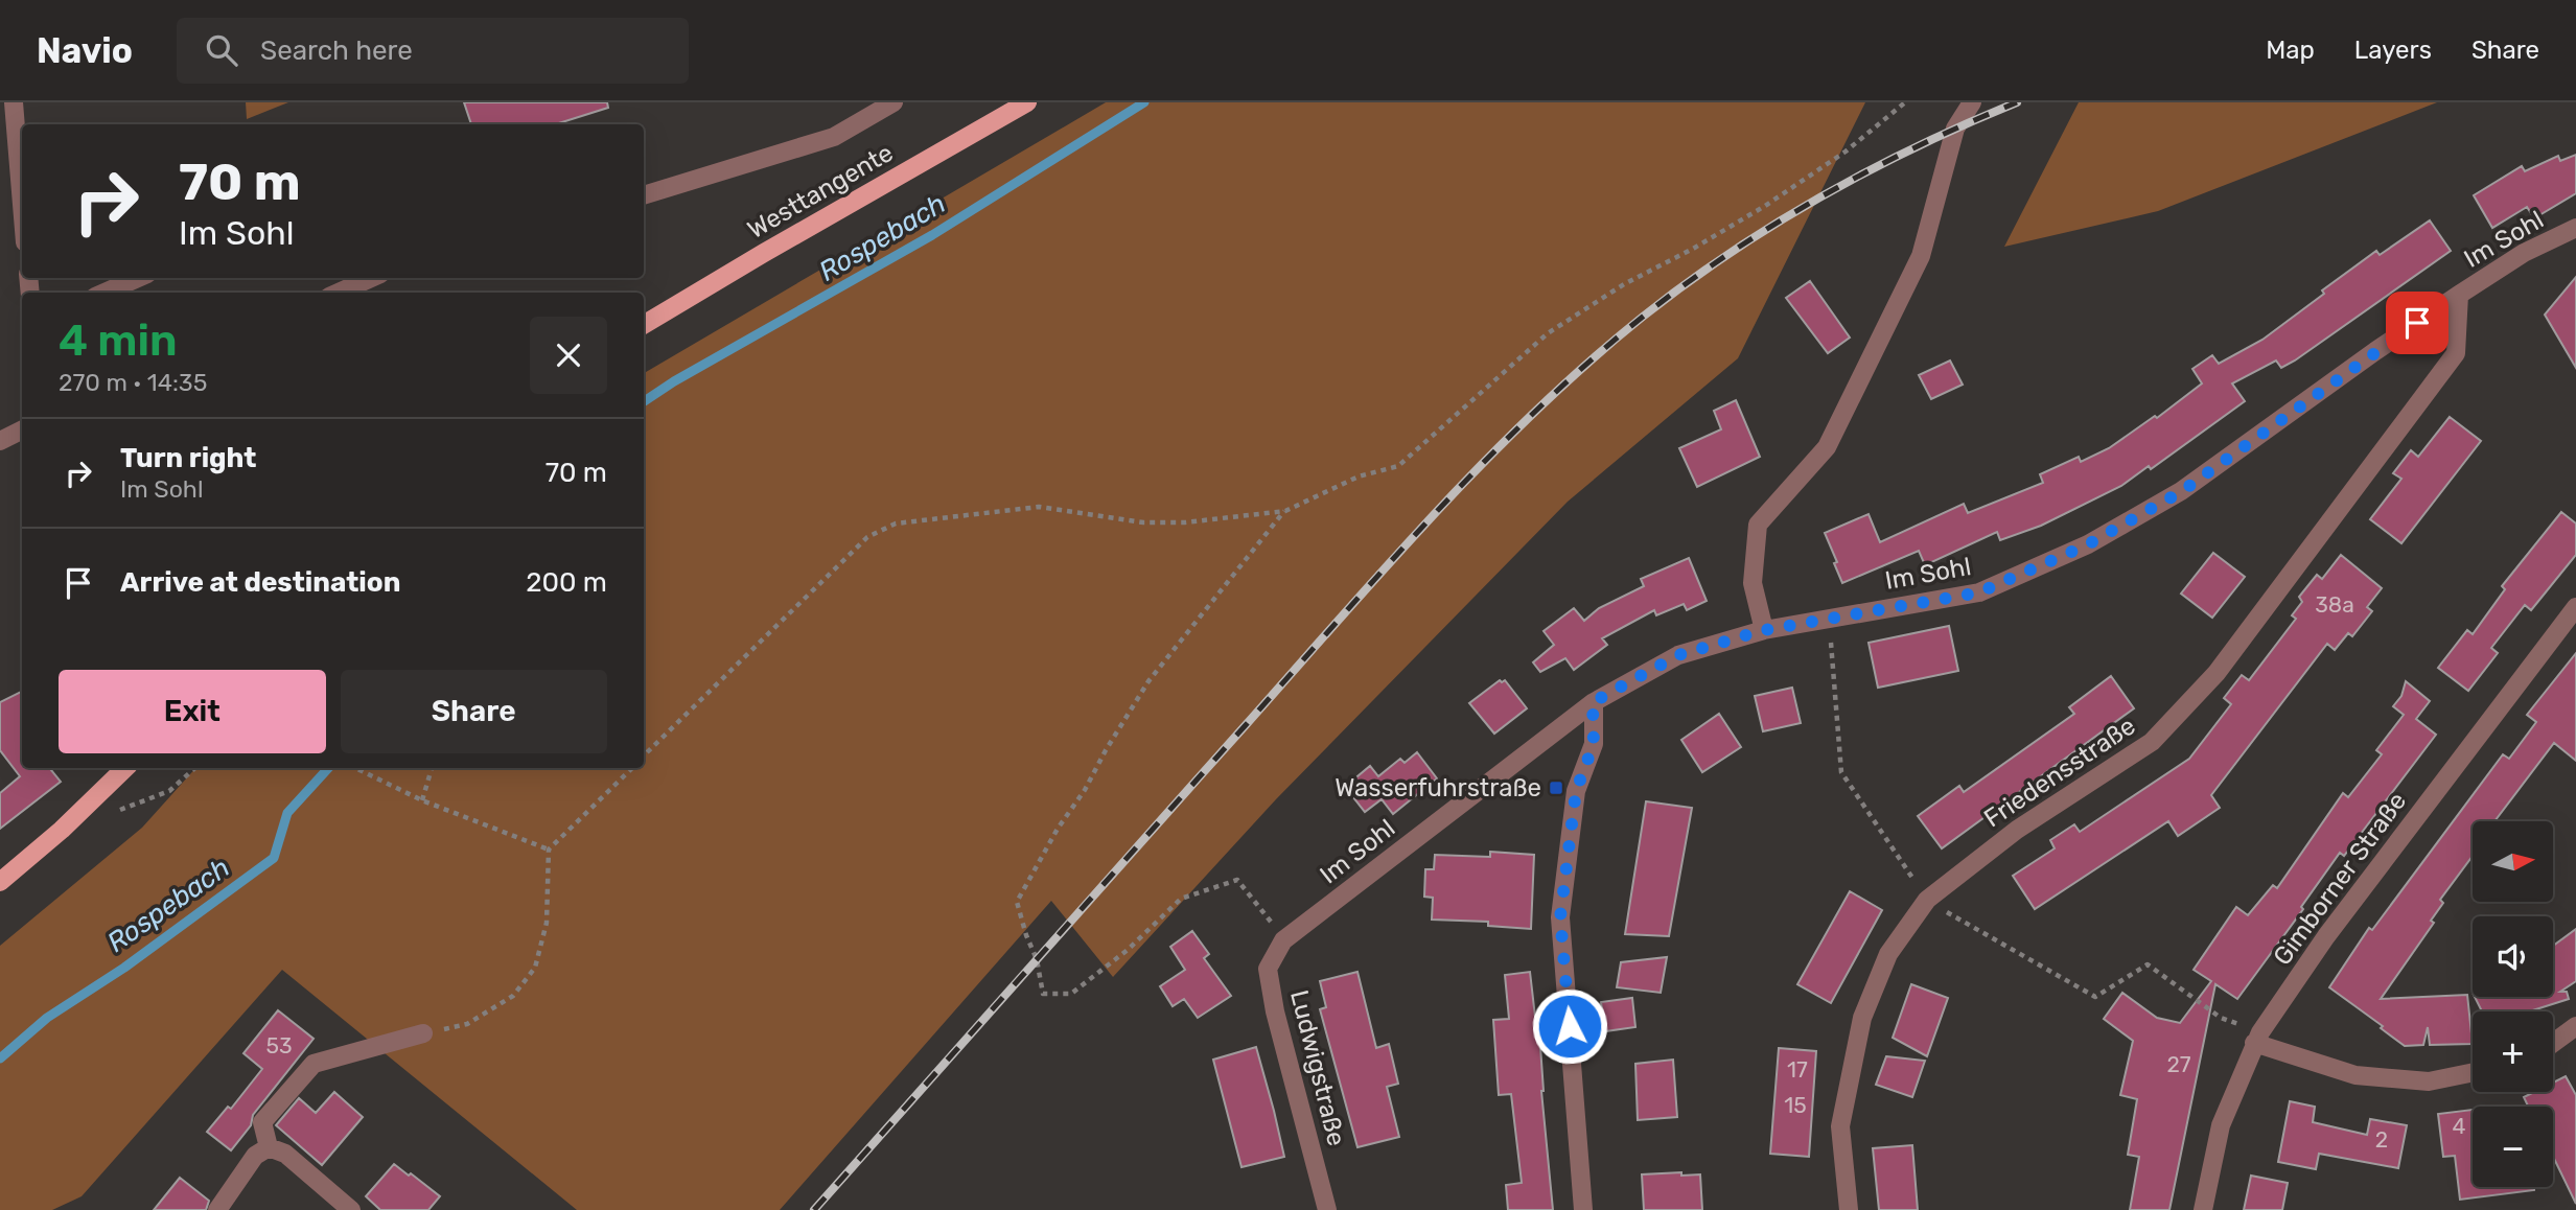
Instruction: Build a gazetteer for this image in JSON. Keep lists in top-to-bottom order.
{
  "streets": {
    "main road": ["Westtangente"],
    "street": [
      "Im Sohl",
      "Friedensstraße",
      "Gimborner Straße",
      "Ludwigstraße"
    ]
  },
  "crossings": [
    ["Im Sohl", "Friedensstraße"],
    ["Im Sohl", "Ludwigstraße"]
  ],
  "water": ["Rospebach"],
  "places": {
    "transit": ["Wasserfuhrstraße"]
  },
  "house_numbers": [
    "38a",
    "53",
    "27",
    "17",
    "15",
    "4",
    "2"
  ],
  "north": "right",
  "page": {
    "header": "Navio",
    "search": "Search here",
    "nav": ["Map", "Layers", "Share"],
    "turn": ["70 m", "Im Sohl"],
    "heading": ["4 min", "270 m · 14:35"],
    "list": [
      {
        "name": "Turn right",
        "note": "Im Sohl",
        "value": "70 m"
      },
      {
        "name": "Arrive at destination",
        "value": "200 m"
      }
    ],
    "buttons": ["Exit", "Share"],
    "map_buttons": ["+", "−"]
  }
}
